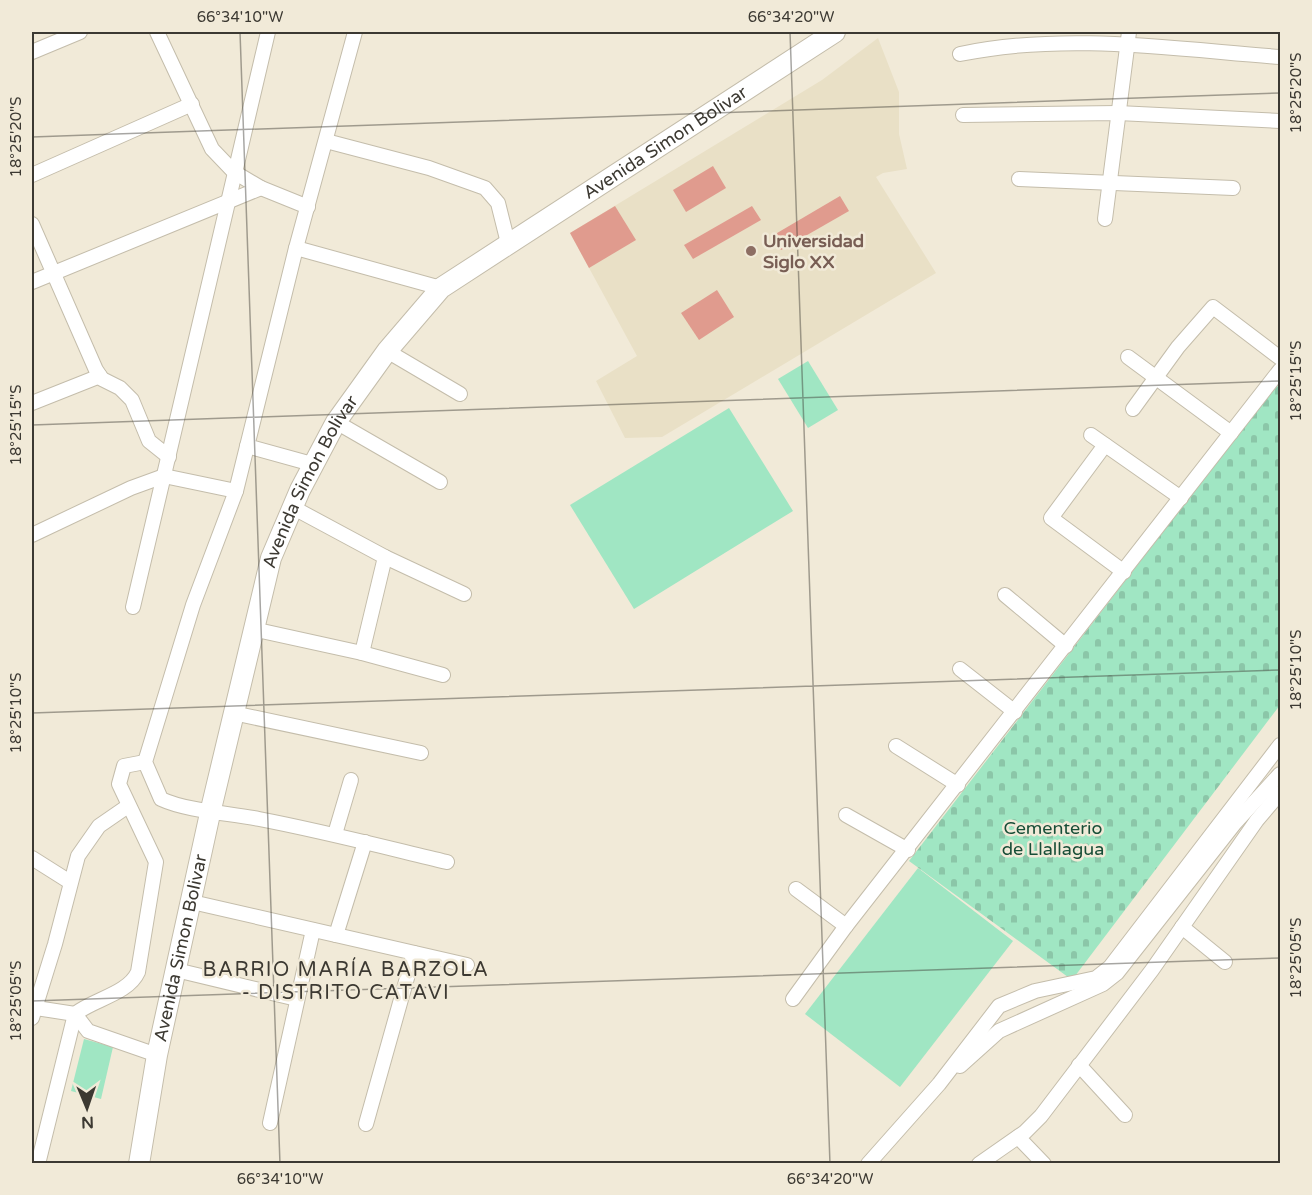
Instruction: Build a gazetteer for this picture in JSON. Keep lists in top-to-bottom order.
{
  "streets": {
    "main road": ["Avenida Simon Bolivar"]
  },
  "districts": ["BARRIO MARÍA BARZOLA - DISTRITO CATAVI"],
  "parks": ["Cementerio de Llallagua"],
  "places": ["Universidad Siglo XX"],
  "north": "bottom",
  "coordinates": [
    "66°34'10\"W",
    "66°34'20\"W",
    "18°25'20\"S",
    "18°25'15\"S",
    "18°25'10\"S",
    "18°25'05\"S"
  ]
}
